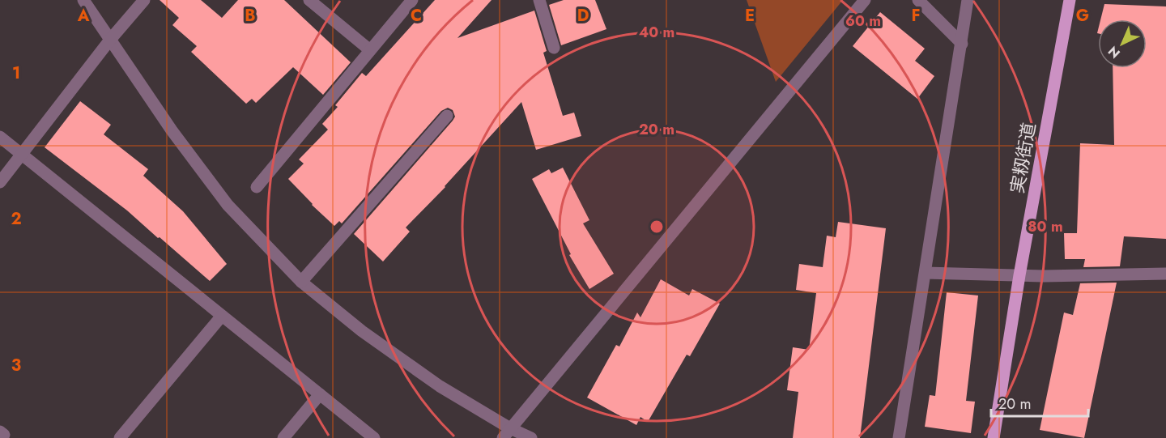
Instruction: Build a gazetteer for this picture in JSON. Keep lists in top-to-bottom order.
{
  "streets": {
    "main road": ["実籾街道"]
  },
  "scale_bar": "20 m",
  "north": "bottom left",
  "grid": {
    "columns": [
      "A",
      "B",
      "C",
      "D",
      "E",
      "F",
      "G"
    ],
    "rows": ["1", "2", "3"]
  },
  "rings": [
    "60 m",
    "40 m",
    "20 m",
    "80 m"
  ]
}
